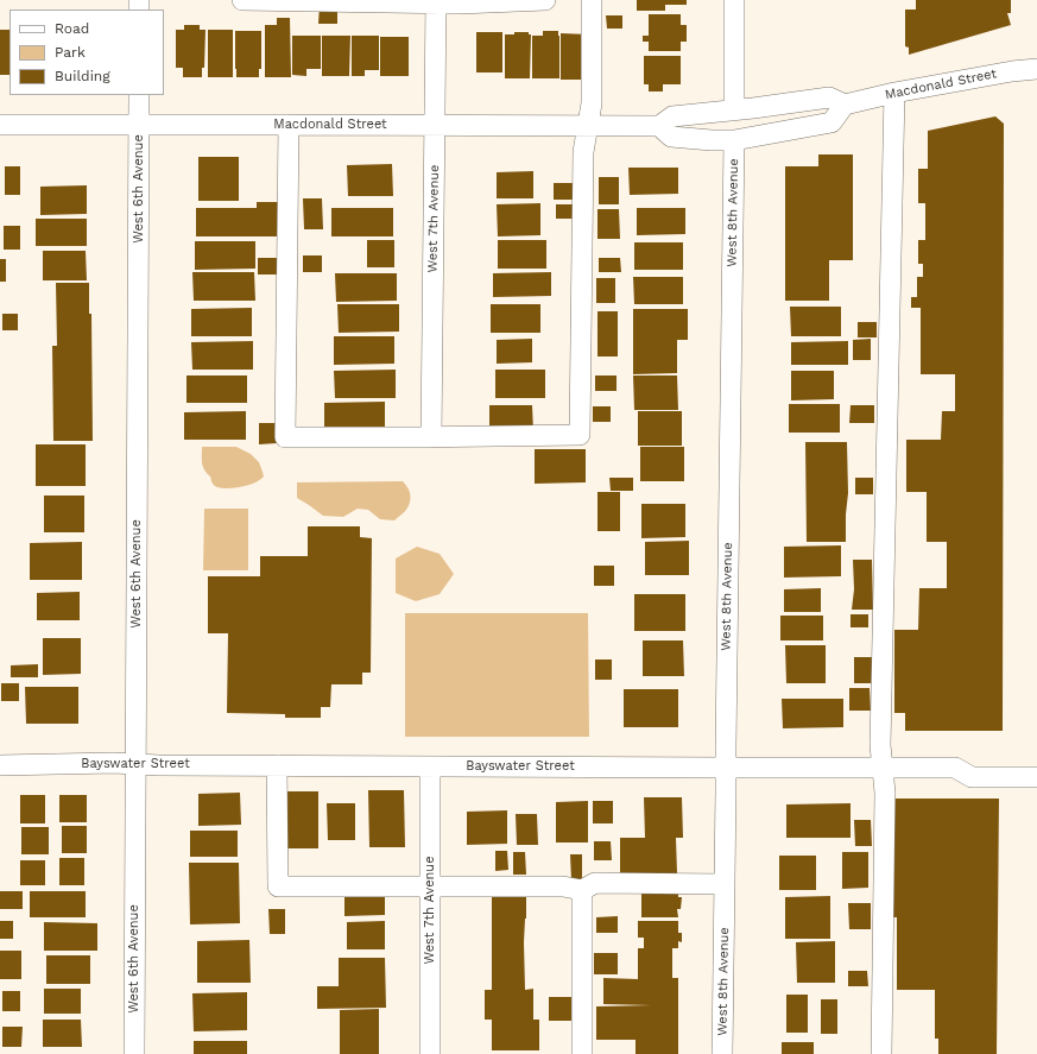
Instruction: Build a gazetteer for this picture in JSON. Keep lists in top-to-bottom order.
{
  "streets": {
    "street": [
      "Macdonald Street",
      "West 6th Avenue",
      "West 8th Avenue",
      "West 7th Avenue",
      "Bayswater Street"
    ]
  },
  "crossings": [
    ["Macdonald Street", "West 6th Avenue"],
    ["Macdonald Street", "West 7th Avenue"],
    ["West 6th Avenue", "Bayswater Street"],
    ["West 8th Avenue", "Bayswater Street"],
    ["West 7th Avenue", "Bayswater Street"]
  ],
  "legend": ["Road", "Park", "Building"]
}
